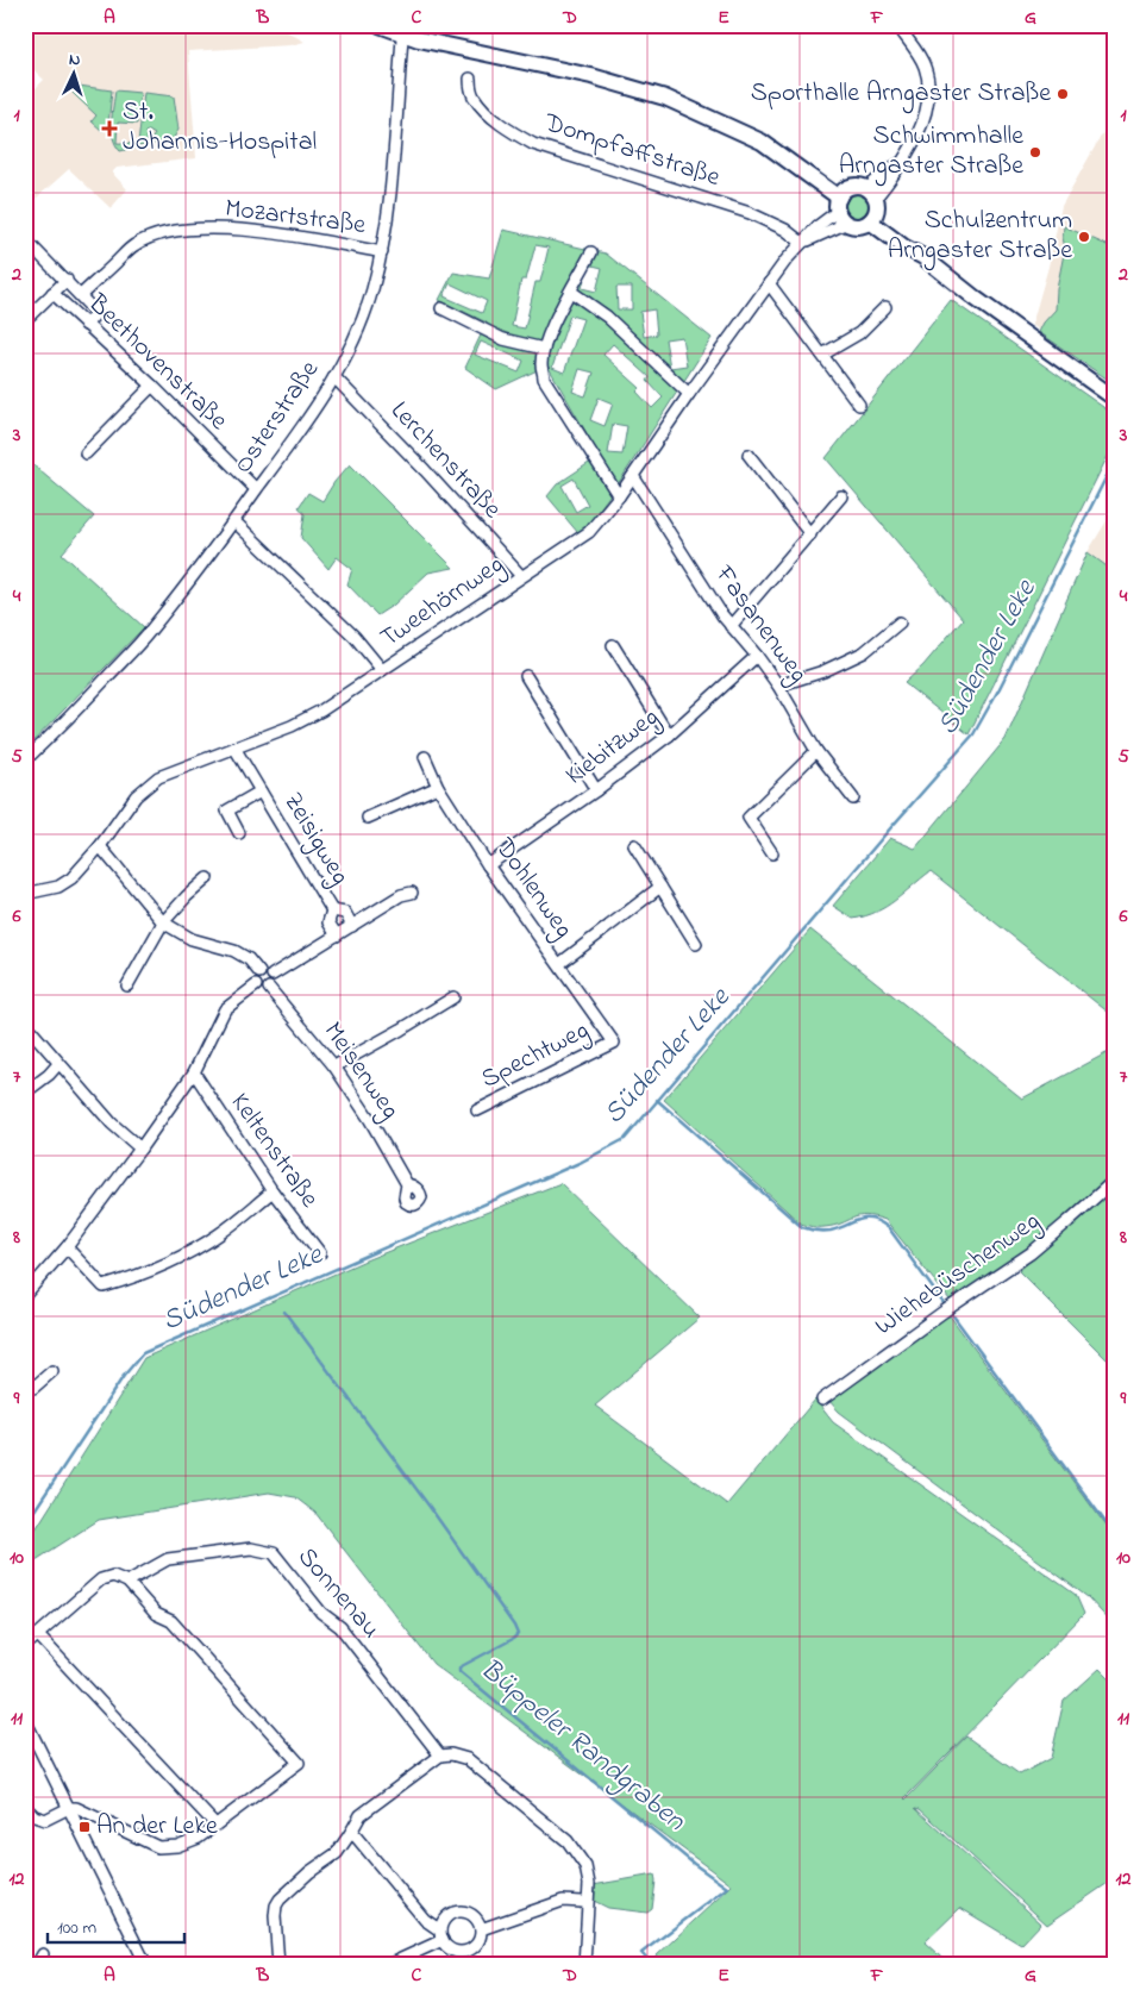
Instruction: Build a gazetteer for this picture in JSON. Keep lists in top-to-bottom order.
{
  "streets": {
    "street": [
      "Dompfaffstraße",
      "Mozartstraße",
      "Beethovenstraße",
      "Osterstraße",
      "Lerchenstraße",
      "Tweehörnweg",
      "Fasanenweg",
      "Kiebitzweg",
      "Zeisigweg",
      "Dohlenweg",
      "Spechtweg",
      "Meisenweg",
      "Keltenstraße",
      "Wiehebüschenweg",
      "Sonnenau"
    ]
  },
  "crossings": [
    ["Dompfaffstraße", "Tweehörnweg"],
    ["Mozartstraße", "Osterstraße"],
    ["Beethovenstraße", "Osterstraße"],
    ["Osterstraße", "Lerchenstraße"],
    ["Lerchenstraße", "Tweehörnweg"],
    ["Tweehörnweg", "Fasanenweg"],
    ["Tweehörnweg", "Zeisigweg"],
    ["Fasanenweg", "Kiebitzweg"],
    ["Kiebitzweg", "Dohlenweg"],
    ["Dohlenweg", "Spechtweg"]
  ],
  "water": ["Südender Leke", "Büppeler Randgraben"],
  "places": {
    "other": ["Sporthalle Arngaster Straße", "Schwimmhalle Arngaster Straße", "Schulzentrum Arngaster Straße"],
    "health": ["St. Johannis-Hospital"],
    "transit": ["An der Leke"]
  },
  "scale_bar": "100 m",
  "north": "top",
  "grid": {
    "columns": [
      "A",
      "B",
      "C",
      "D",
      "E",
      "F",
      "G"
    ],
    "rows": [
      "1",
      "2",
      "3",
      "4",
      "5",
      "6",
      "7",
      "8",
      "9",
      "10",
      "11",
      "12"
    ]
  }
}
